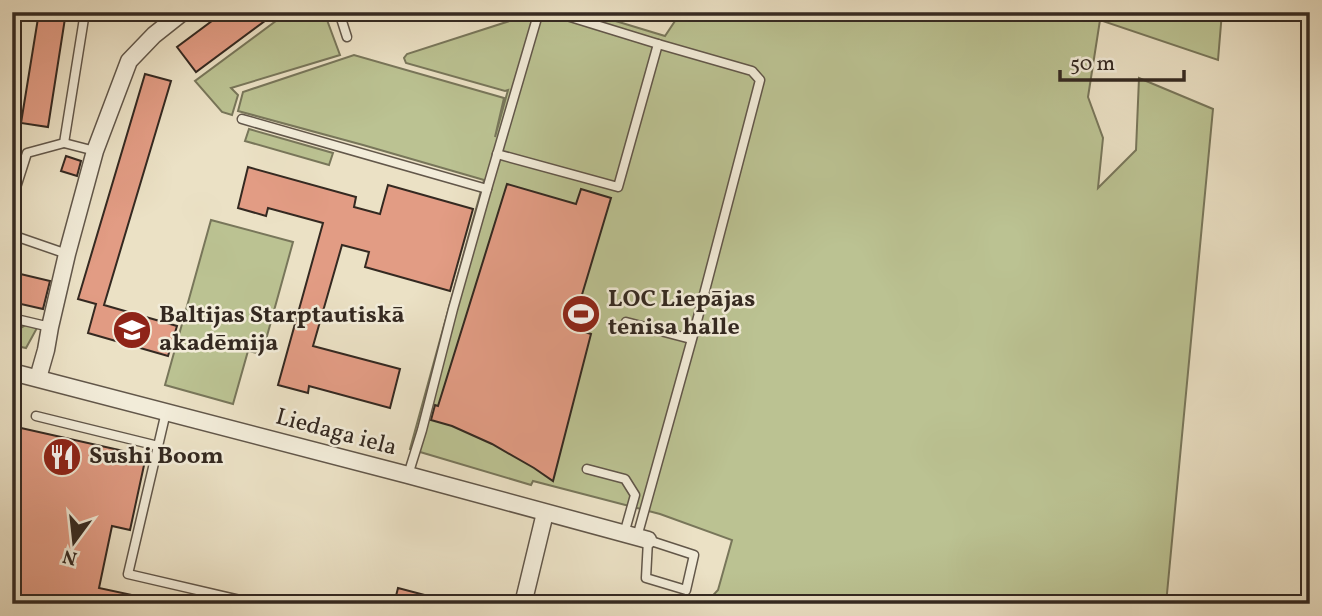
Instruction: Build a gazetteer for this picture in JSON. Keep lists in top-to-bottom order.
{
  "streets": {
    "street": ["Liedaga iela"]
  },
  "places": {
    "sports": ["LOC Liepājas tenisa halle"],
    "school or university": ["Baltijas Starptautiskā akadēmija"],
    "restaurant": ["Sushi Boom"]
  },
  "scale_bar": "50 m",
  "north": "bottom"
}
